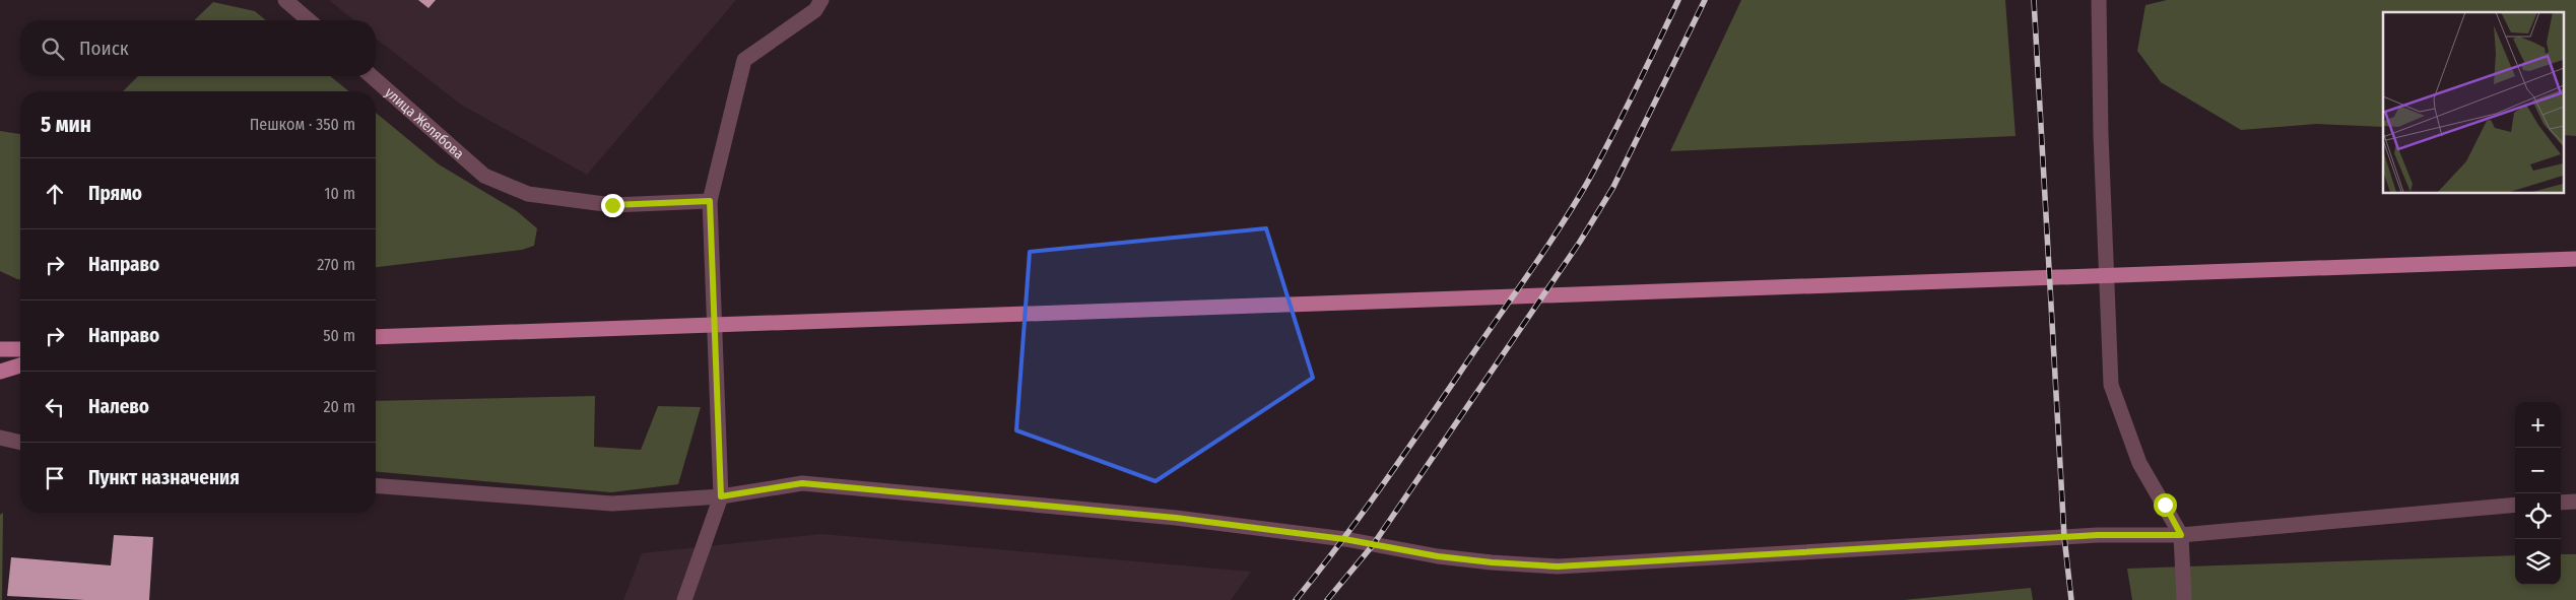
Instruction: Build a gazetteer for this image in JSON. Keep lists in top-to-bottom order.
{
  "streets": {
    "street": ["улица Желябова"]
  },
  "page": {
    "search": "Поиск",
    "heading": ["5 мин", "Пешком · 350 m"],
    "list": [
      ["Прямо", "10 m"],
      ["Направо", "270 m"],
      ["Направо", "50 m"],
      ["Налево", "20 m"],
      "Пункт назначения"
    ],
    "map_buttons": ["+", "−"]
  }
}
